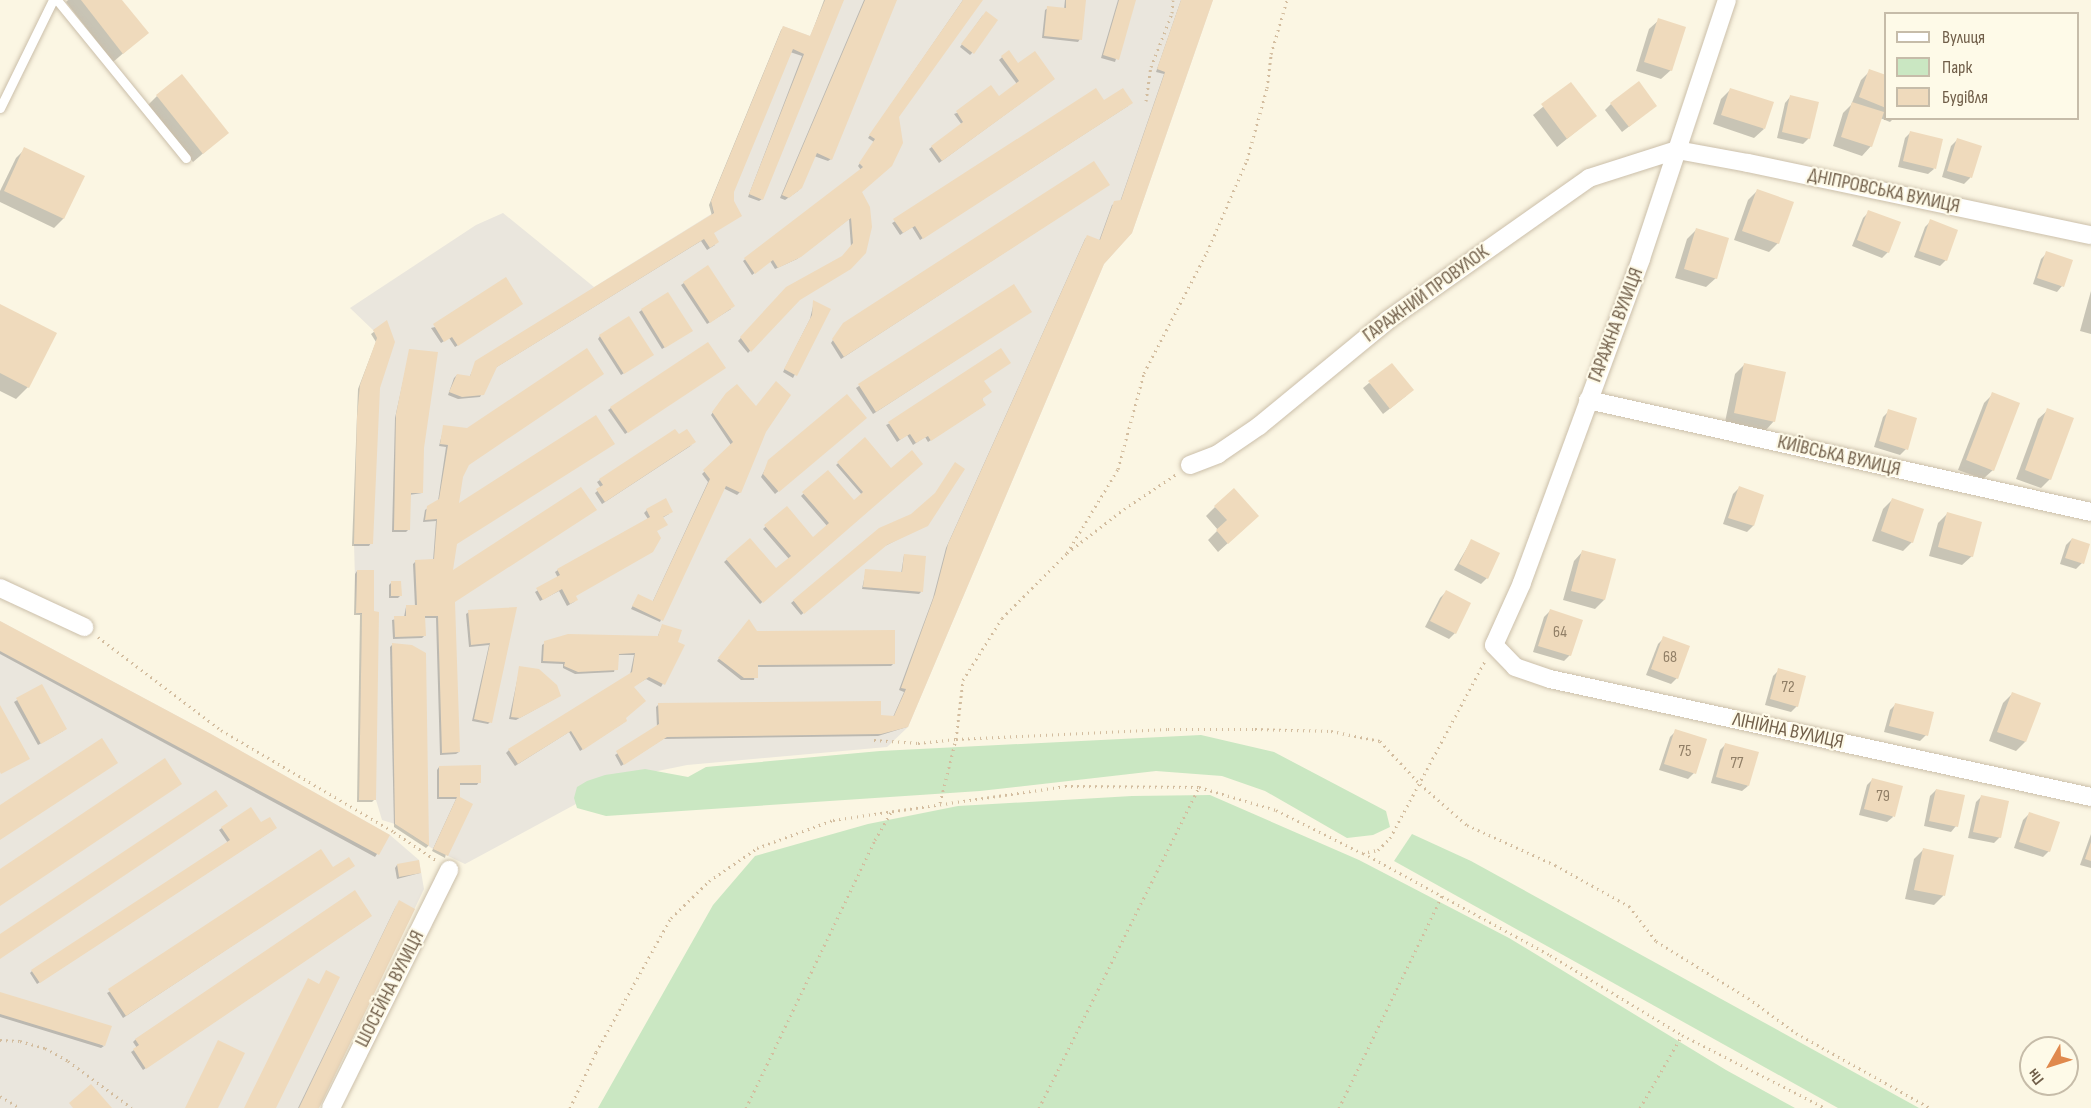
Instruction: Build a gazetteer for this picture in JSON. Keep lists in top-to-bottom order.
{
  "streets": {
    "street": [
      "ДНІПРОВСЬКА ВУЛИЦЯ",
      "ГАРАЖНИЙ ПРОВУЛОК",
      "ГАРАЖНА ВУЛИЦЯ",
      "КИЇВСЬКА ВУЛИЦЯ",
      "ЛІНІЙНА ВУЛИЦЯ",
      "ШОСЕЙНА ВУЛИЦЯ"
    ]
  },
  "crossings": [
    ["ДНІПРОВСЬКА ВУЛИЦЯ", "ГАРАЖНИЙ ПРОВУЛОК"],
    ["ДНІПРОВСЬКА ВУЛИЦЯ", "ГАРАЖНА ВУЛИЦЯ"],
    ["ГАРАЖНИЙ ПРОВУЛОК", "ГАРАЖНА ВУЛИЦЯ"],
    ["ГАРАЖНА ВУЛИЦЯ", "КИЇВСЬКА ВУЛИЦЯ"],
    ["ГАРАЖНА ВУЛИЦЯ", "ЛІНІЙНА ВУЛИЦЯ"]
  ],
  "house_numbers": [
    "64",
    "68",
    "72",
    "75",
    "77",
    "79"
  ],
  "legend": ["Вулиця", "Парк", "Будівля"],
  "north": "bottom left"
}
